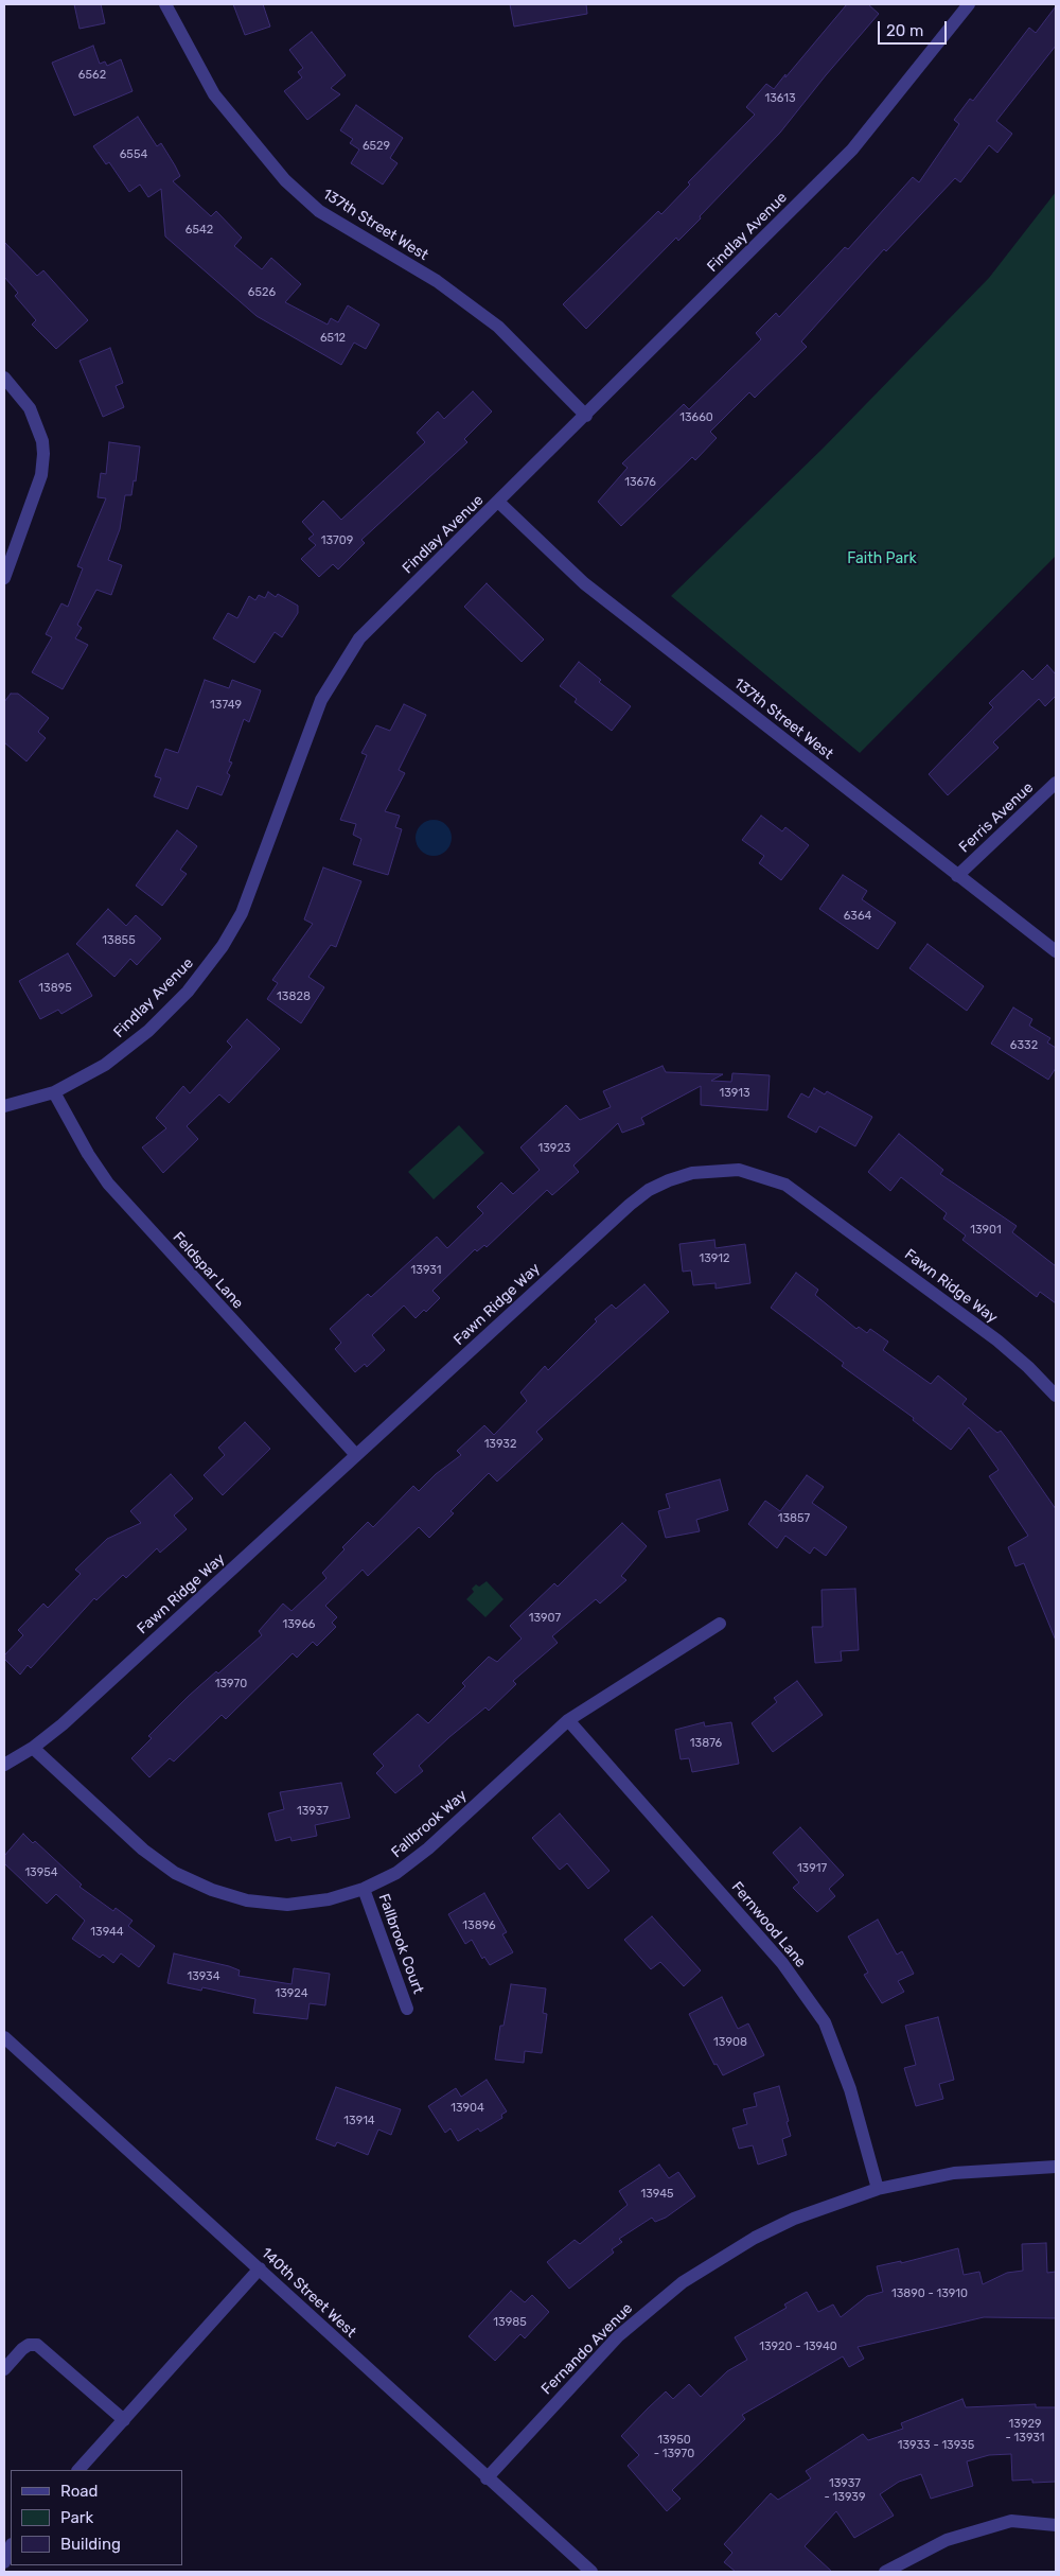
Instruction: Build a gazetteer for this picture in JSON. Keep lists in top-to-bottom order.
{
  "streets": {
    "street": [
      "137th Street West",
      "Findlay Avenue",
      "Ferris Avenue",
      "Feldspar Lane",
      "Fawn Ridge Way",
      "Fallbrook Way",
      "Fernwood Lane",
      "Fallbrook Court",
      "140th Street West",
      "Fernando Avenue"
    ]
  },
  "crossings": [
    ["137th Street West", "Findlay Avenue"],
    ["137th Street West", "Ferris Avenue"],
    ["Findlay Avenue", "Feldspar Lane"],
    ["Feldspar Lane", "Fawn Ridge Way"],
    ["Fawn Ridge Way", "Fallbrook Way"],
    ["Fallbrook Way", "Fernwood Lane"],
    ["Fallbrook Way", "Fallbrook Court"],
    ["Fernwood Lane", "Fernando Avenue"],
    ["140th Street West", "Fernando Avenue"]
  ],
  "parks": ["Faith Park"],
  "house_numbers": [
    "6562",
    "13613",
    "6529",
    "6554",
    "6542",
    "6526",
    "6512",
    "13660",
    "13676",
    "13709",
    "13749",
    "6364",
    "13855",
    "13895",
    "13828",
    "6332",
    "13913",
    "13923",
    "13901",
    "13912",
    "13931",
    "13932",
    "13857",
    "13907",
    "13966",
    "13970",
    "13876",
    "13937",
    "13917",
    "13954",
    "13896",
    "13944",
    "13934",
    "13924",
    "13908",
    "13904",
    "13914",
    "13945",
    "13890 - 13910",
    "13985",
    "13920 - 13940",
    "13929 - 13931",
    "13950 - 13970",
    "13933 - 13935",
    "13937 - 13939"
  ],
  "legend": ["Road", "Park", "Building"],
  "scale_bar": "20 m"
}
